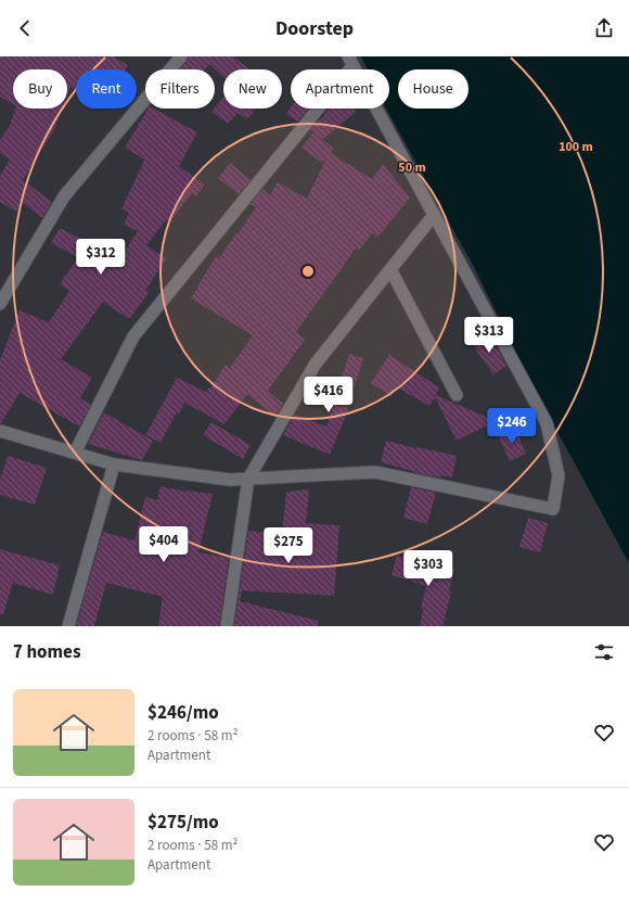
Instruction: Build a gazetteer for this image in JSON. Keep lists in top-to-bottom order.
{
  "page": {
    "header": "Doorstep",
    "chip": [
      "Buy",
      "Rent",
      "Filters",
      "New",
      "Apartment",
      "House"
    ],
    "price": [
      "$312",
      "$313",
      "$416",
      "$246",
      "$404",
      "$275",
      "$303"
    ],
    "heading": "7 homes",
    "list": [
      {
        "name": "$246/mo",
        "note": "2 rooms · 58 m² · Apartment"
      },
      {
        "name": "$275/mo",
        "note": "2 rooms · 58 m² · Apartment"
      }
    ]
  },
  "rings": ["100 m", "50 m"]
}
